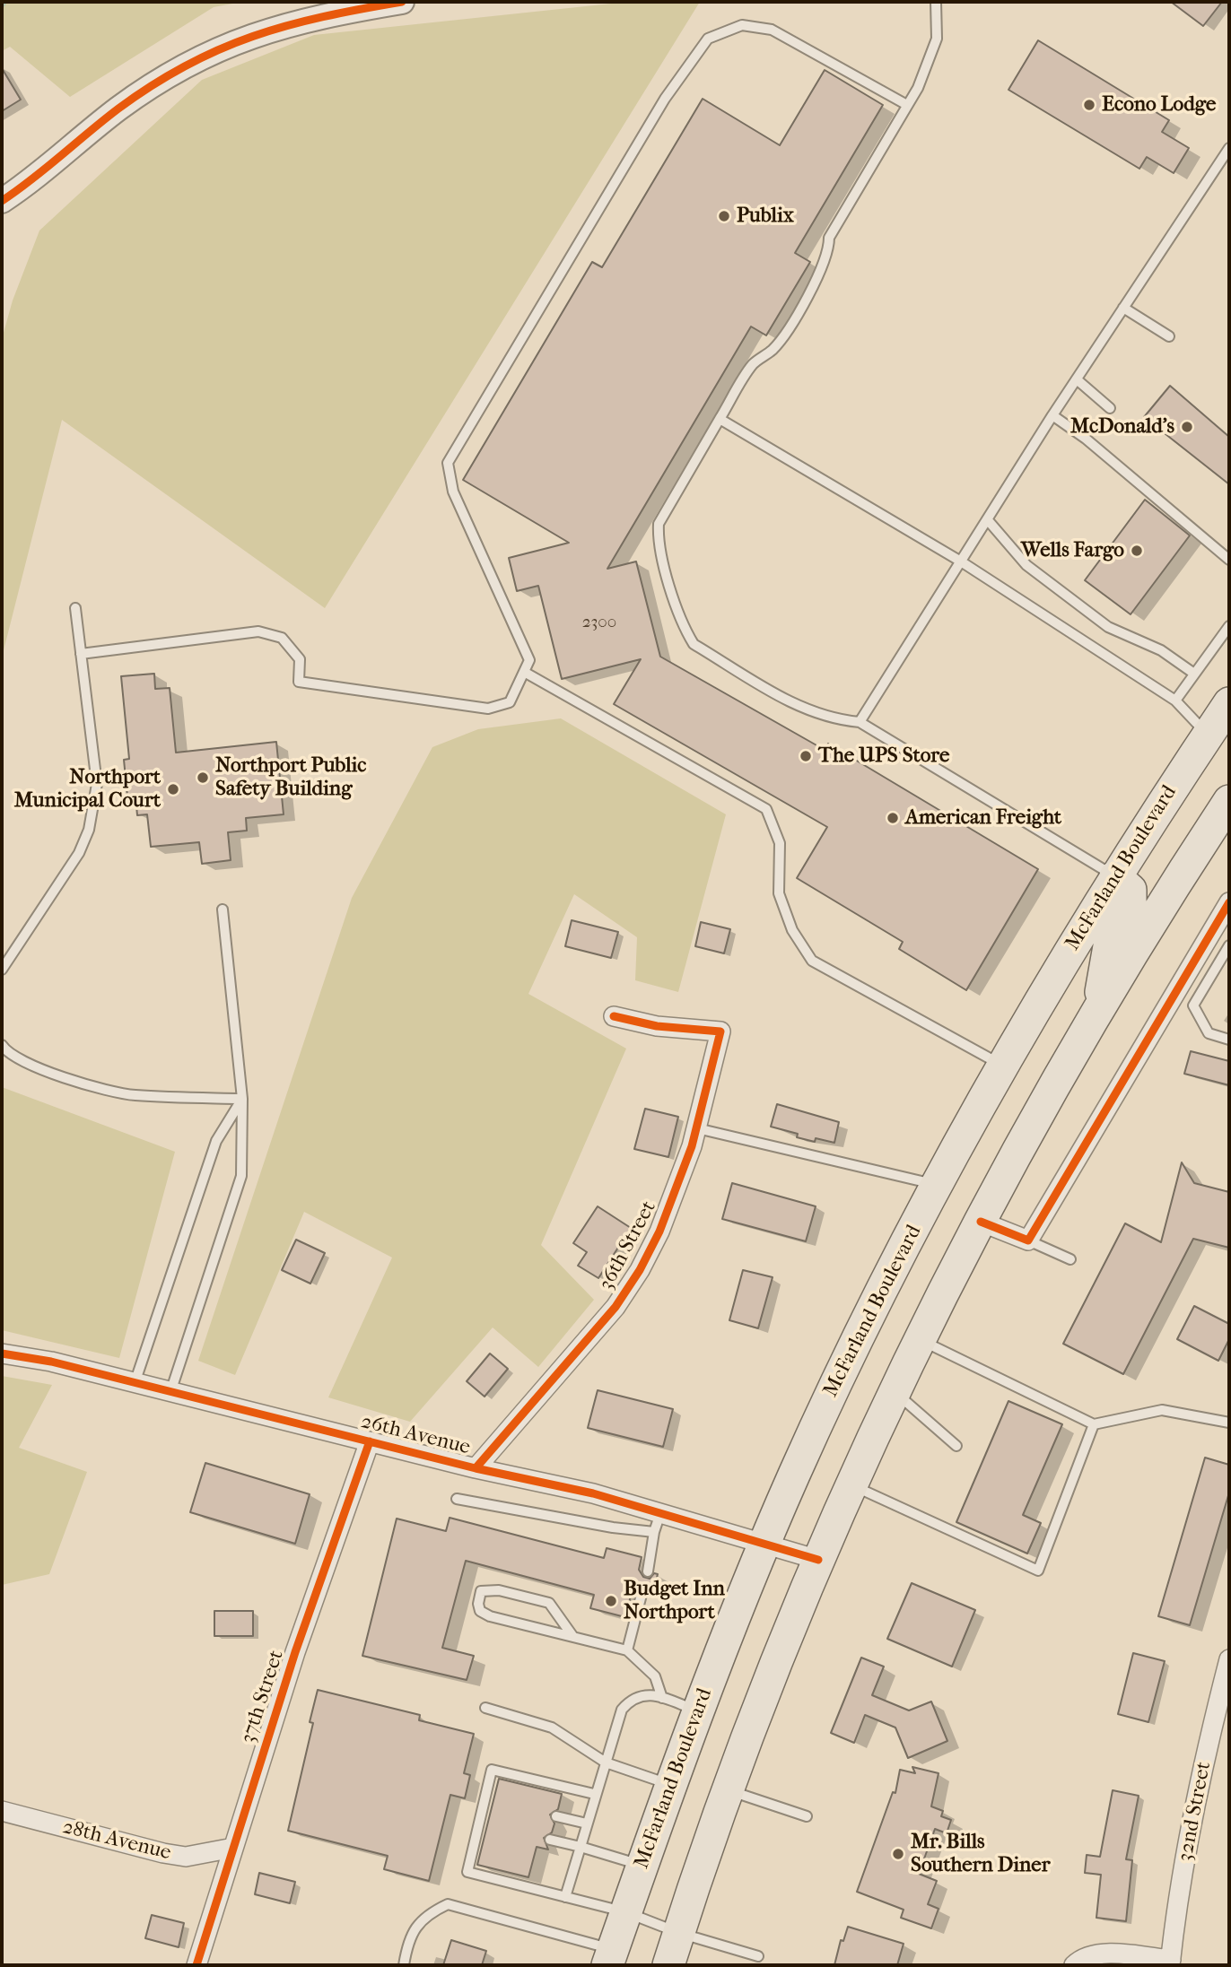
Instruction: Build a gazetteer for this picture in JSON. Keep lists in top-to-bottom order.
{
  "streets": {
    "highway": ["McFarland Boulevard"],
    "street": [
      "36th Street",
      "26th Avenue",
      "37th Street",
      "32nd Street",
      "28th Avenue"
    ]
  },
  "crossings": [
    ["McFarland Boulevard", "26th Avenue"],
    ["36th Street", "26th Avenue"],
    ["26th Avenue", "37th Street"],
    ["37th Street", "28th Avenue"]
  ],
  "places": [
    "Econo Lodge",
    "Publix",
    "McDonald's",
    "Wells Fargo",
    "The UPS Store",
    "Northport Public Safety Building",
    "Northport Municipal Court",
    "American Freight",
    "Budget Inn Northport",
    "Mr. Bills Southern Diner"
  ],
  "house_numbers": ["2300"]
}
